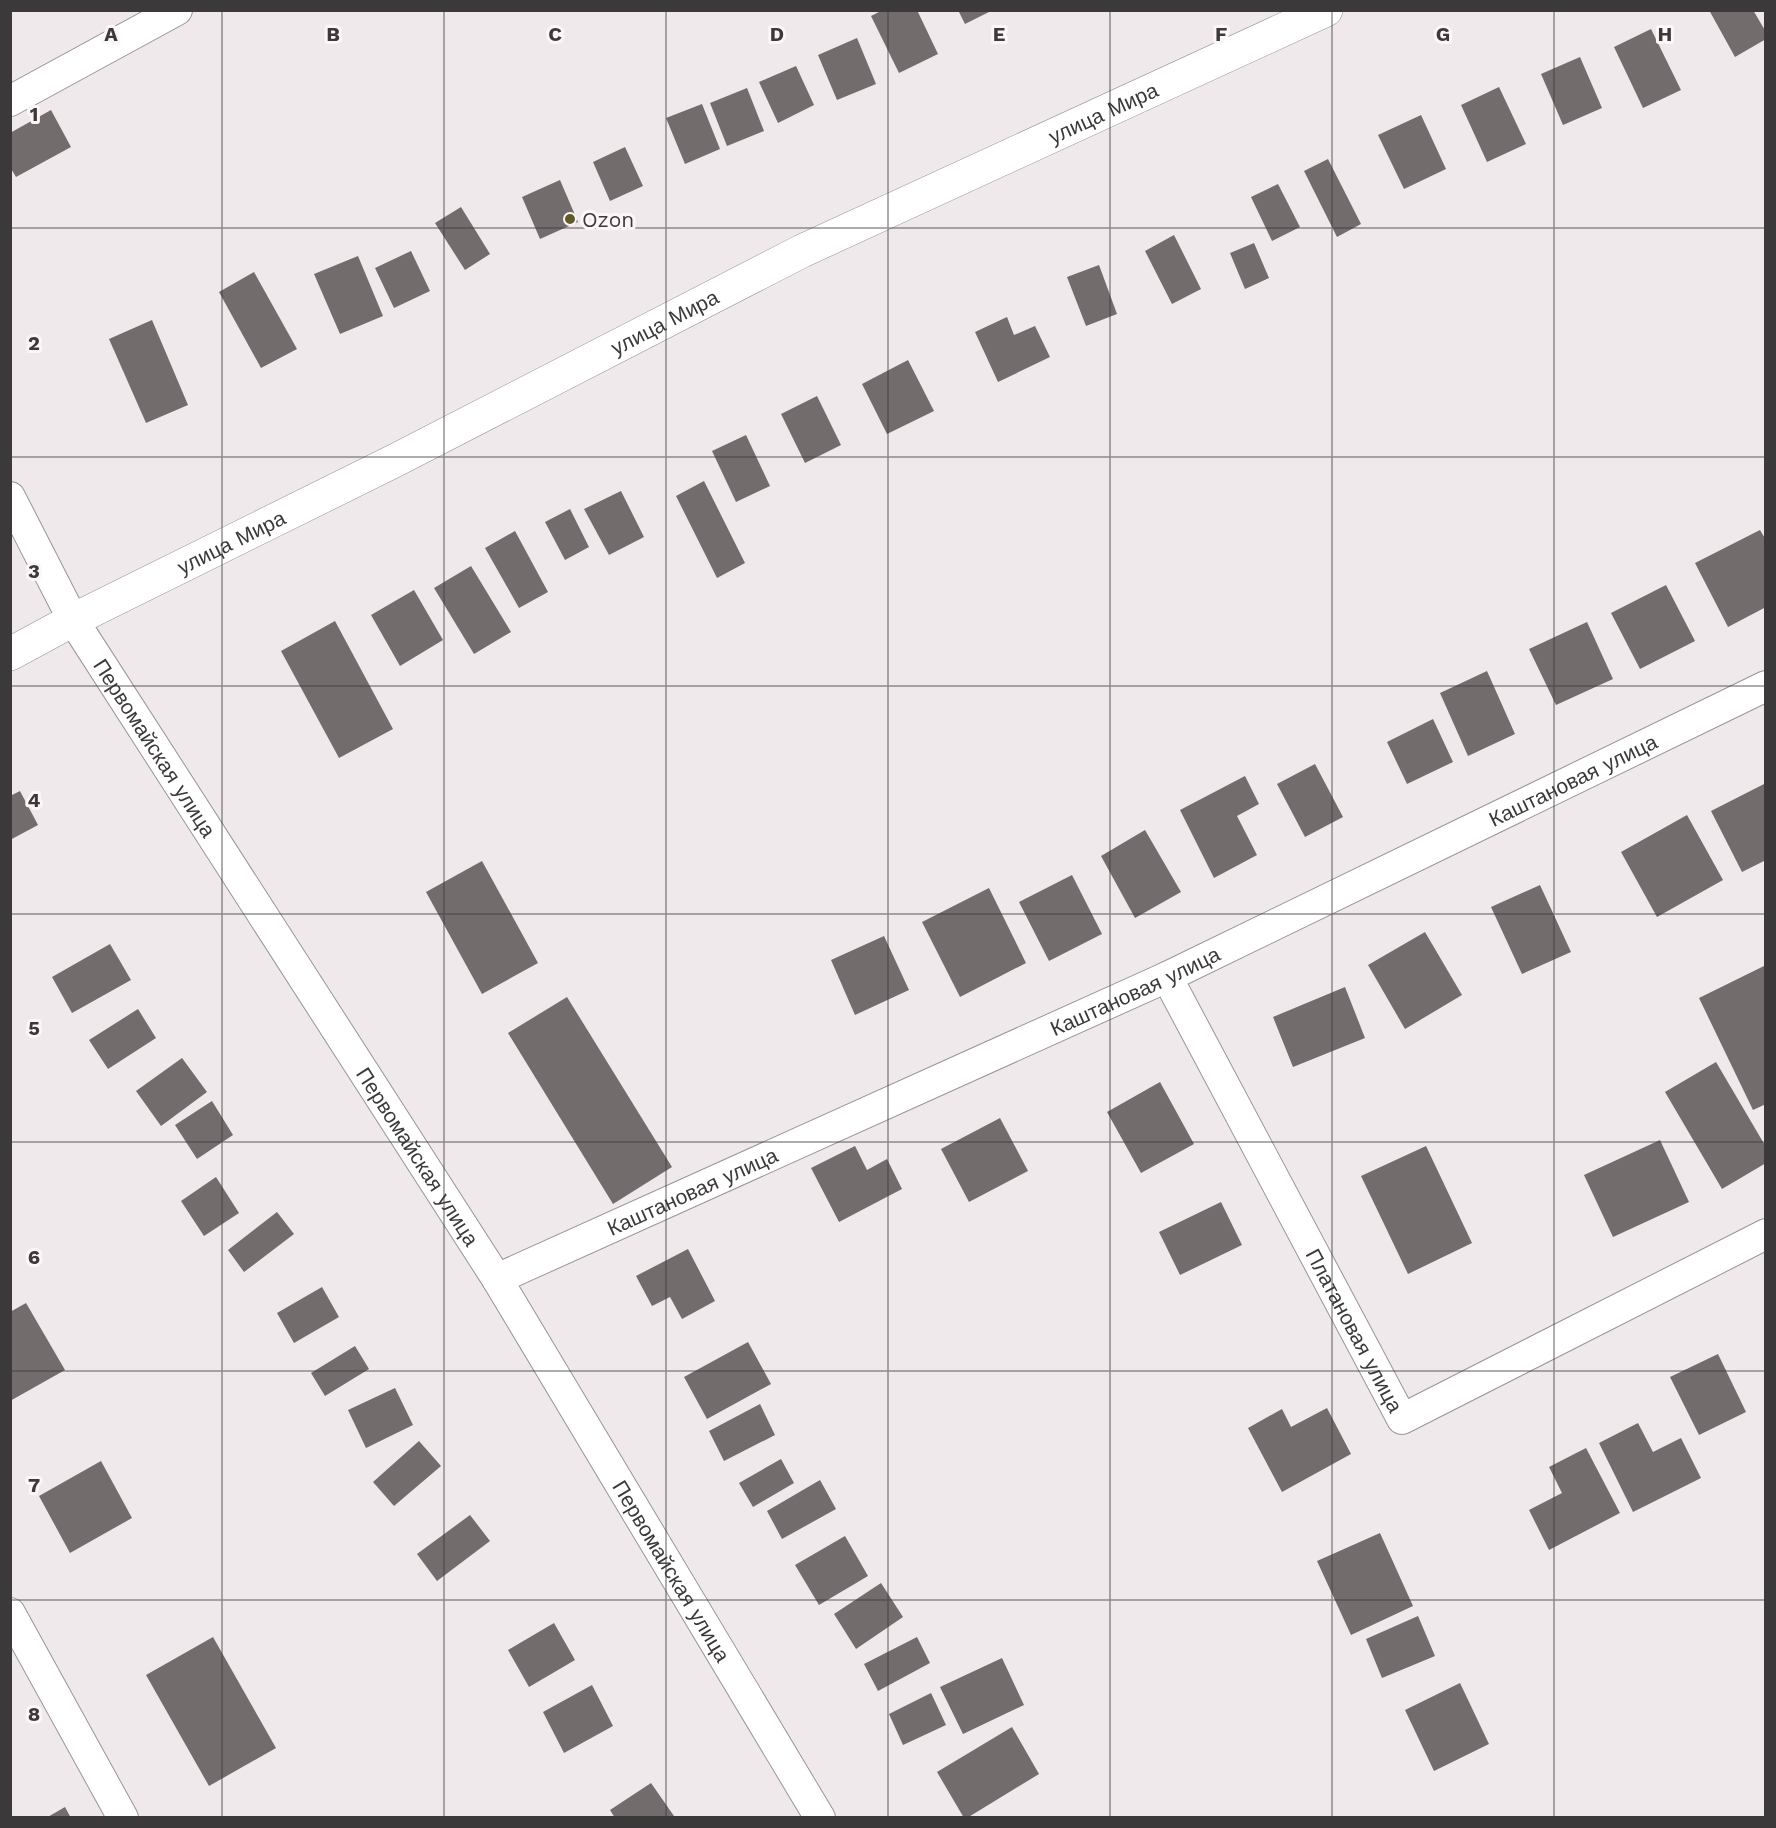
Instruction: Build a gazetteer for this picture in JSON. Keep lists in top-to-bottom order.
{
  "streets": {
    "main road": ["улица Мира"],
    "street": ["Первомайская улица", "Каштановая улица", "Платановая улица"]
  },
  "crossings": [
    ["улица Мира", "Первомайская улица"],
    ["Первомайская улица", "Каштановая улица"],
    ["Каштановая улица", "Платановая улица"]
  ],
  "places": ["Ozon"],
  "grid": {
    "columns": [
      "A",
      "B",
      "C",
      "D",
      "E",
      "F",
      "G",
      "H"
    ],
    "rows": [
      "1",
      "2",
      "3",
      "4",
      "5",
      "6",
      "7",
      "8"
    ]
  }
}
